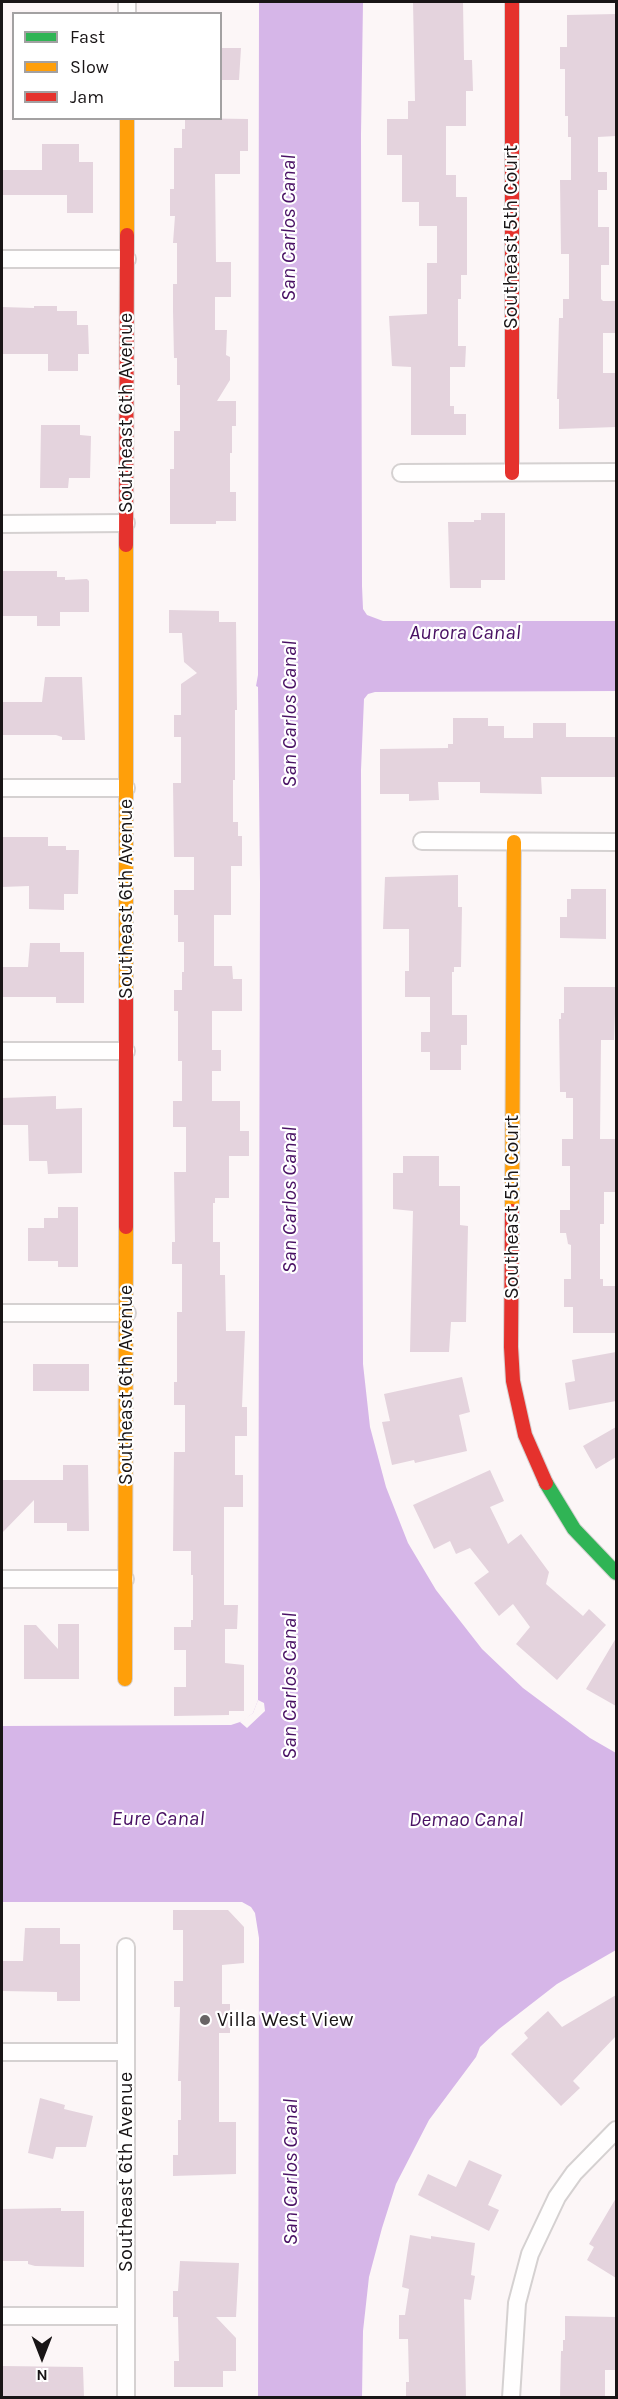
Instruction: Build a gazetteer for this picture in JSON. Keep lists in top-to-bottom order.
{
  "streets": {
    "street": ["Southeast 5th Court", "Southeast 6th Avenue"]
  },
  "water": [
    "San Carlos Canal",
    "Aurora Canal",
    "Eure Canal",
    "Demao Canal"
  ],
  "places": ["Villa West View"],
  "legend": ["Fast", "Slow", "Jam"],
  "north": "bottom"
}
